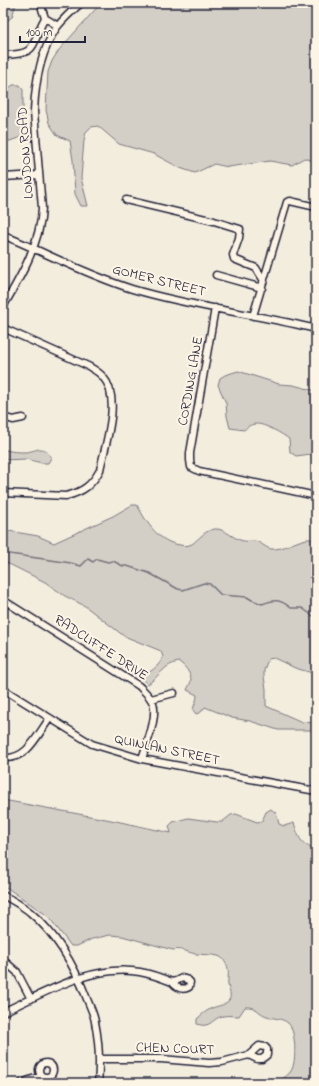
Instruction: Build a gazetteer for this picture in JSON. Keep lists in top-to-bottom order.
{
  "streets": {
    "street": [
      "LONDON ROAD",
      "GOMER STREET",
      "CORDING LANE",
      "RADCLIFFE DRIVE",
      "QUINLAN STREET",
      "CHEN COURT"
    ]
  },
  "crossings": [
    ["LONDON ROAD", "GOMER STREET"],
    ["GOMER STREET", "CORDING LANE"],
    ["RADCLIFFE DRIVE", "QUINLAN STREET"]
  ],
  "scale_bar": "100 m"
}
